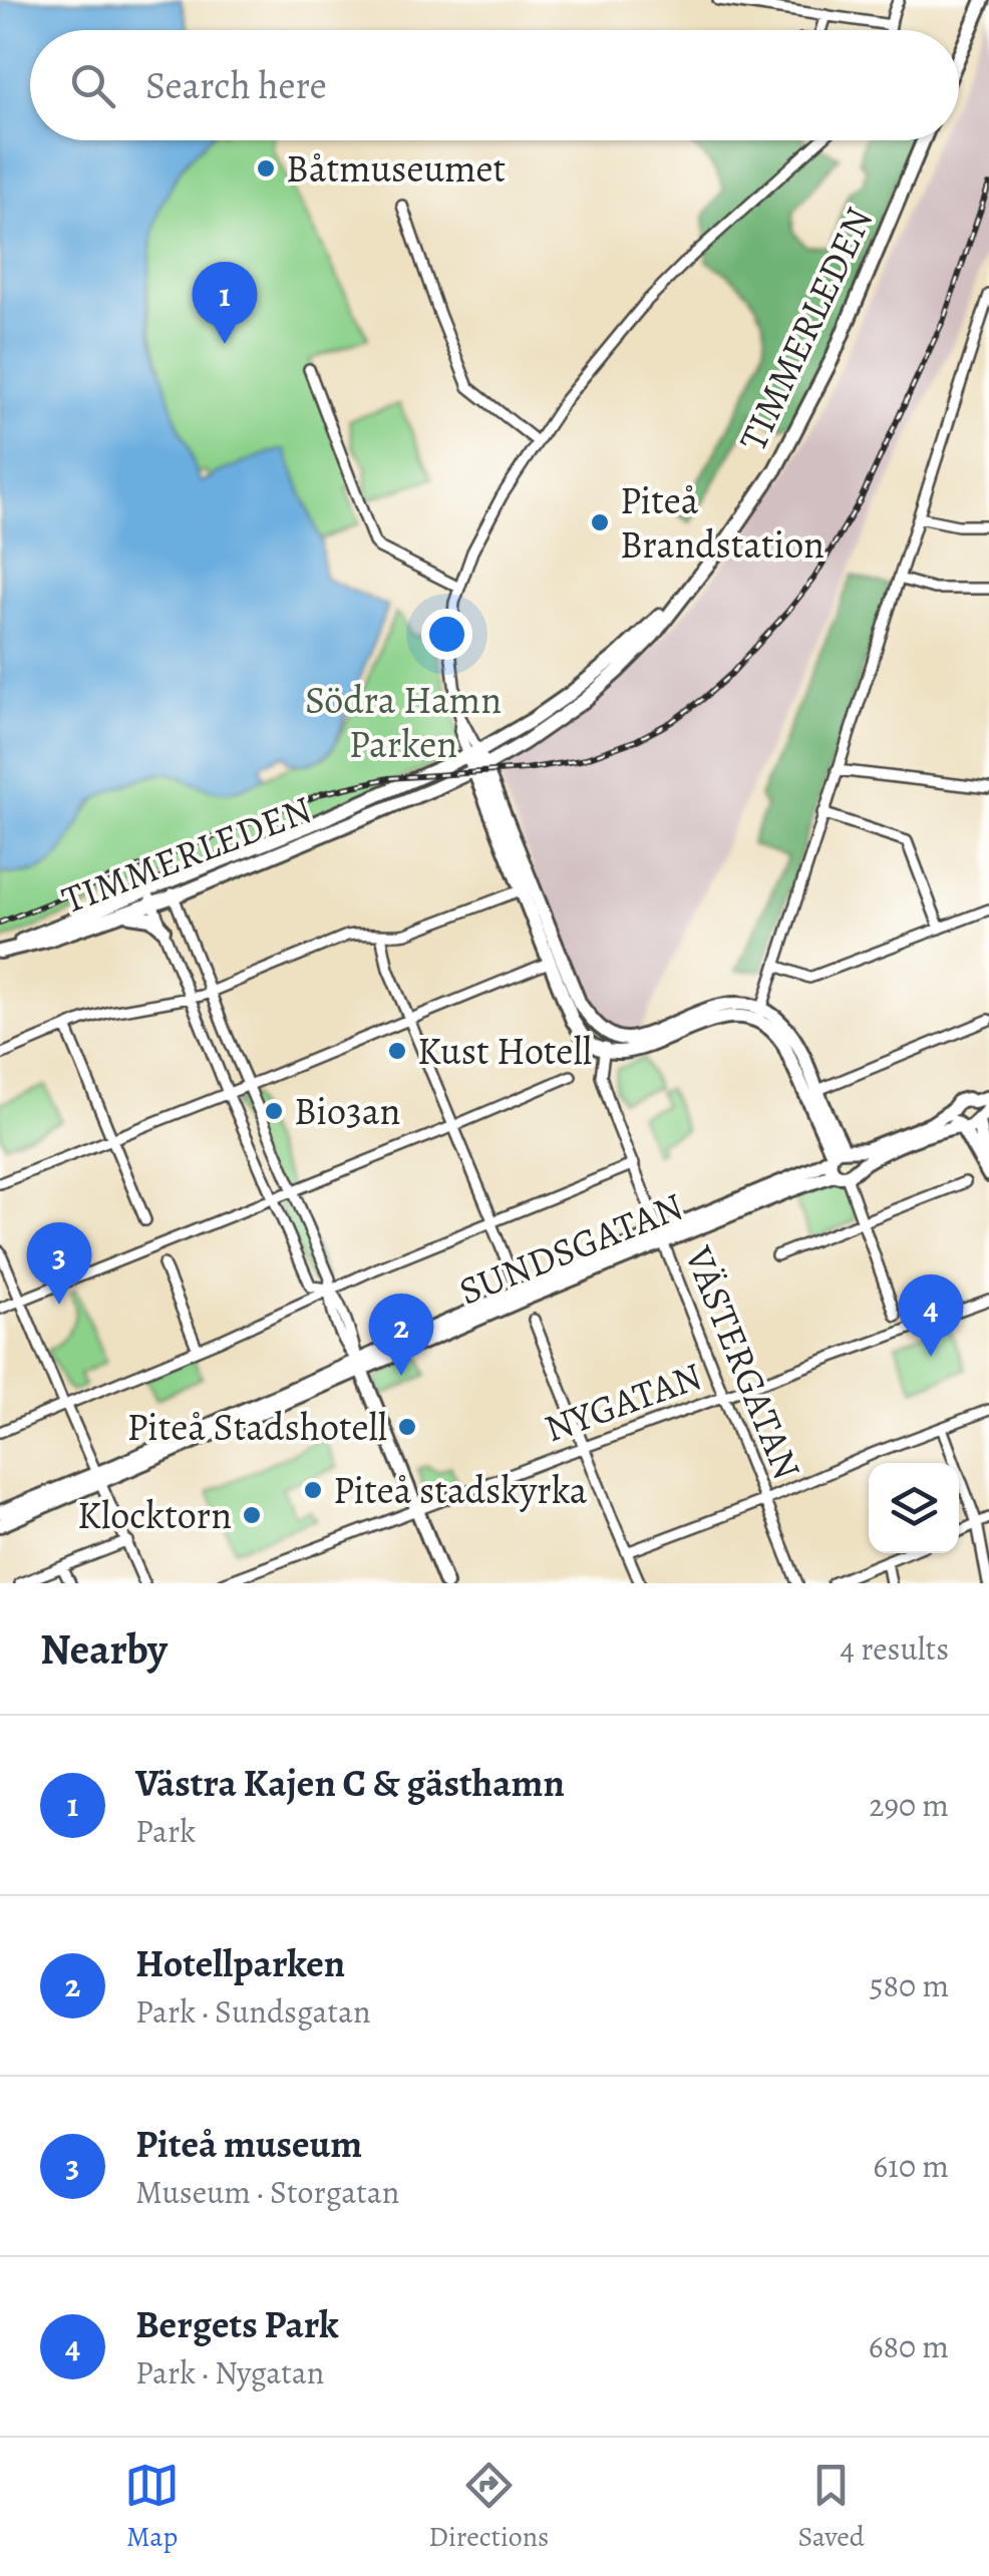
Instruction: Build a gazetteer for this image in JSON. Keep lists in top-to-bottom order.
{
  "streets": {
    "main road": ["TIMMERLEDEN", "SUNDSGATAN"],
    "street": ["VÄSTERGATAN", "NYGATAN"]
  },
  "crossings": [
    ["SUNDSGATAN", "VÄSTERGATAN"],
    ["VÄSTERGATAN", "NYGATAN"]
  ],
  "parks": ["Södra Hamn Parken"],
  "places": [
    "Båtmuseumet",
    "Piteå Brandstation",
    "Kust Hotell",
    "Bio3an",
    "Piteå Stadshotell",
    "Piteå stadskyrka",
    "Klocktorn"
  ],
  "page": {
    "search": "Search here",
    "pins": [
      "1",
      "3",
      "4",
      "2"
    ],
    "heading": ["Nearby", "4 results"],
    "list": [
      {
        "mark": "1",
        "name": "Västra Kajen C & gästhamn",
        "note": "Park",
        "value": "290 m"
      },
      {
        "mark": "2",
        "name": "Hotellparken",
        "note": "Park · Sundsgatan",
        "value": "580 m"
      },
      {
        "mark": "3",
        "name": "Piteå museum",
        "note": "Museum · Storgatan",
        "value": "610 m"
      },
      {
        "mark": "4",
        "name": "Bergets Park",
        "note": "Park · Nygatan",
        "value": "680 m"
      }
    ],
    "nav": ["Map", "Directions", "Saved"]
  }
}
